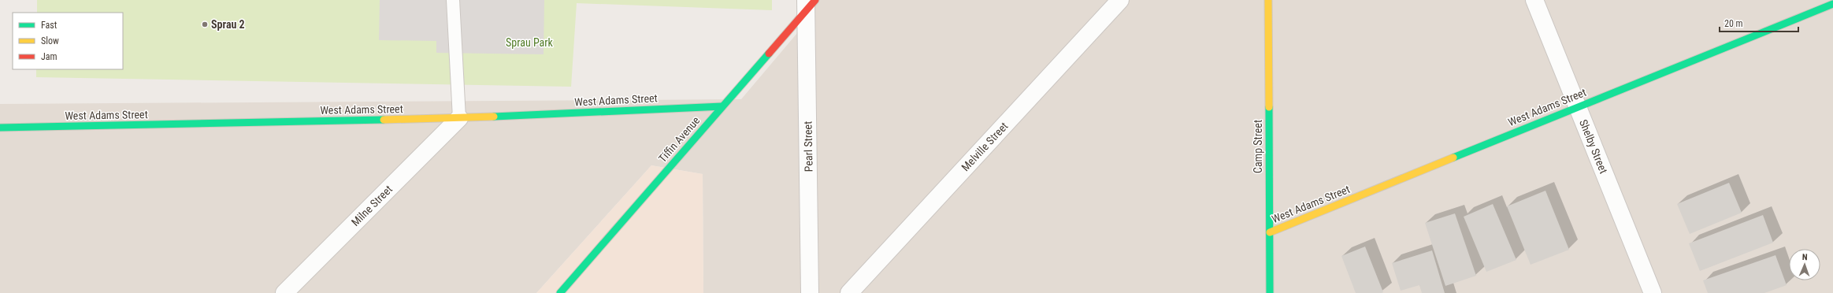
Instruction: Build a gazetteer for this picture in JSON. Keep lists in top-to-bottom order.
{
  "streets": {
    "street": [
      "West Adams Street",
      "Tiffin Avenue",
      "Pearl Street",
      "Melville Street",
      "Camp Street",
      "Shelby Street",
      "Milne Street"
    ]
  },
  "crossings": [
    ["West Adams Street", "Tiffin Avenue"],
    ["West Adams Street", "Camp Street"],
    ["West Adams Street", "Shelby Street"],
    ["West Adams Street", "Milne Street"],
    ["Tiffin Avenue", "Pearl Street"]
  ],
  "parks": ["Sprau Park"],
  "places": ["Sprau 2"],
  "legend": ["Fast", "Slow", "Jam"],
  "scale_bar": "20 m",
  "north": "top"
}
